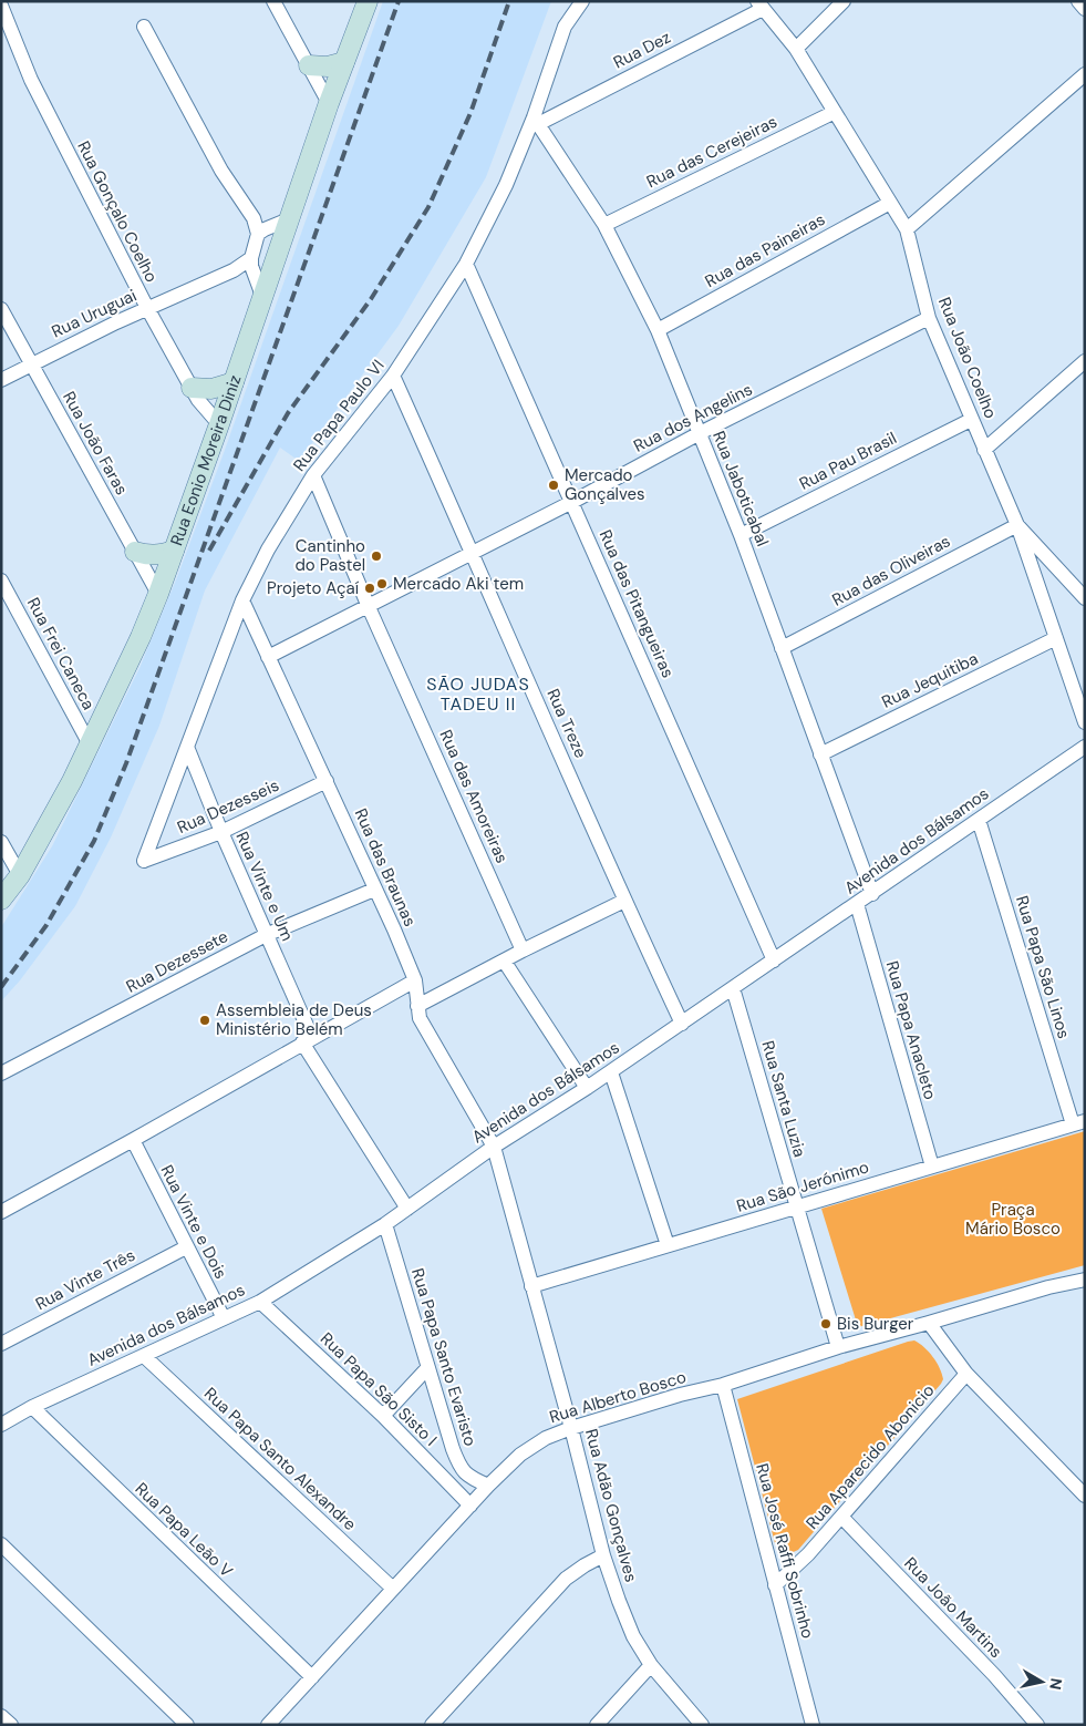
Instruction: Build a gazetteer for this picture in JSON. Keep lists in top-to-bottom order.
{
  "streets": {
    "main road": ["Rua Eonio Moreira Diniz"],
    "street": [
      "Rua Dez",
      "Rua das Cerejeiras",
      "Rua Gonçalo Coelho",
      "Rua das Paineiras",
      "Rua Uruguai",
      "Rua João Coelho",
      "Rua Papa Paulo VI",
      "Rua dos Angelins",
      "Rua João Faras",
      "Rua Pau Brasil",
      "Rua Jaboticabal",
      "Rua das Oliveiras",
      "Rua das Pitangueiras",
      "Rua Frei Caneca",
      "Rua Jequitiba",
      "Rua Treze",
      "Rua das Amoreiras",
      "Rua Dezesseis",
      "Avenida dos Bálsamos",
      "Rua das Braunas",
      "Rua Vinte e Um",
      "Rua Dezessete",
      "Rua Papa São Linos",
      "Rua Papa Anacleto",
      "Rua Santa Luzia",
      "Rua São Jerónimo",
      "Rua Vinte e Dois",
      "Rua Vinte Três",
      "Rua Papa Santo Evaristo",
      "Rua Papa São Sisto I",
      "Rua Alberto Bosco",
      "Rua Aparecido Abonicio",
      "Rua Papa Santo Alexandre",
      "Rua Adão Gonçalves",
      "Rua Papa Leão V",
      "Rua José Raffi Sobrinho",
      "Rua João Martins"
    ]
  },
  "crossings": [
    ["Rua Dez", "Rua João Coelho"],
    ["Rua Dez", "Rua Papa Paulo VI"],
    ["Rua Dez", "Rua Jaboticabal"],
    ["Rua das Cerejeiras", "Rua João Coelho"],
    ["Rua das Cerejeiras", "Rua Jaboticabal"],
    ["Rua Gonçalo Coelho", "Rua Uruguai"],
    ["Rua Gonçalo Coelho", "Rua Eonio Moreira Diniz"],
    ["Rua das Paineiras", "Rua João Coelho"],
    ["Rua das Paineiras", "Rua Jaboticabal"],
    ["Rua Uruguai", "Rua João Faras"],
    ["Rua João Coelho", "Rua dos Angelins"],
    ["Rua João Coelho", "Rua Pau Brasil"],
    ["Rua João Coelho", "Rua das Oliveiras"],
    ["Rua João Coelho", "Rua Jequitiba"],
    ["Rua Papa Paulo VI", "Rua Jaboticabal"],
    ["Rua Papa Paulo VI", "Rua das Pitangueiras"],
    ["Rua Papa Paulo VI", "Rua Treze"],
    ["Rua Papa Paulo VI", "Rua das Amoreiras"],
    ["Rua Papa Paulo VI", "Rua Dezesseis"],
    ["Rua Papa Paulo VI", "Rua das Braunas"],
    ["Rua Papa Paulo VI", "Rua Vinte e Um"],
    ["Rua dos Angelins", "Rua Jaboticabal"],
    ["Rua dos Angelins", "Rua das Pitangueiras"],
    ["Rua dos Angelins", "Rua Treze"],
    ["Rua dos Angelins", "Rua das Amoreiras"],
    ["Rua dos Angelins", "Rua das Braunas"],
    ["Rua João Faras", "Rua Eonio Moreira Diniz"],
    ["Rua Eonio Moreira Diniz", "Rua Frei Caneca"],
    ["Rua Pau Brasil", "Rua Jaboticabal"],
    ["Rua Jaboticabal", "Rua das Oliveiras"],
    ["Rua Jaboticabal", "Rua Jequitiba"],
    ["Rua Jaboticabal", "Avenida dos Bálsamos"],
    ["Rua das Pitangueiras", "Avenida dos Bálsamos"],
    ["Rua Treze", "Avenida dos Bálsamos"],
    ["Rua Dezesseis", "Rua das Braunas"],
    ["Rua Dezesseis", "Rua Vinte e Um"],
    ["Avenida dos Bálsamos", "Rua das Braunas"],
    ["Avenida dos Bálsamos", "Rua Vinte e Um"],
    ["Avenida dos Bálsamos", "Rua Papa São Linos"],
    ["Avenida dos Bálsamos", "Rua Papa Anacleto"],
    ["Avenida dos Bálsamos", "Rua Santa Luzia"],
    ["Avenida dos Bálsamos", "Rua Vinte e Dois"],
    ["Avenida dos Bálsamos", "Rua Papa Santo Evaristo"],
    ["Avenida dos Bálsamos", "Rua Papa São Sisto I"],
    ["Avenida dos Bálsamos", "Rua Papa Santo Alexandre"],
    ["Avenida dos Bálsamos", "Rua Adão Gonçalves"],
    ["Avenida dos Bálsamos", "Rua Papa Leão V"],
    ["Rua das Braunas", "Rua Dezessete"],
    ["Rua das Braunas", "Rua Adão Gonçalves"],
    ["Rua Vinte e Um", "Rua Dezessete"],
    ["Rua Papa São Linos", "Rua São Jerónimo"],
    ["Rua Papa Anacleto", "Rua São Jerónimo"],
    ["Rua Santa Luzia", "Rua São Jerónimo"],
    ["Rua Santa Luzia", "Rua Alberto Bosco"],
    ["Rua São Jerónimo", "Rua Adão Gonçalves"],
    ["Rua Vinte e Dois", "Rua Vinte Três"],
    ["Rua Papa Santo Evaristo", "Rua Alberto Bosco"],
    ["Rua Papa São Sisto I", "Rua Alberto Bosco"],
    ["Rua Alberto Bosco", "Rua Papa Santo Alexandre"],
    ["Rua Alberto Bosco", "Rua Adão Gonçalves"],
    ["Rua Alberto Bosco", "Rua Papa Leão V"],
    ["Rua Alberto Bosco", "Rua José Raffi Sobrinho"],
    ["Rua Aparecido Abonicio", "Rua José Raffi Sobrinho"],
    ["Rua Aparecido Abonicio", "Rua João Martins"]
  ],
  "districts": ["SÃO JUDAS TADEU II"],
  "parks": ["Praça Mário Bosco"],
  "places": [
    "Mercado Gonçalves",
    "Cantinho do Pastel",
    "Mercado Aki tem",
    "Projeto Açaí",
    "Assembleia de Deus Ministério Belém",
    "Bis Burger"
  ],
  "north": "right"
}
